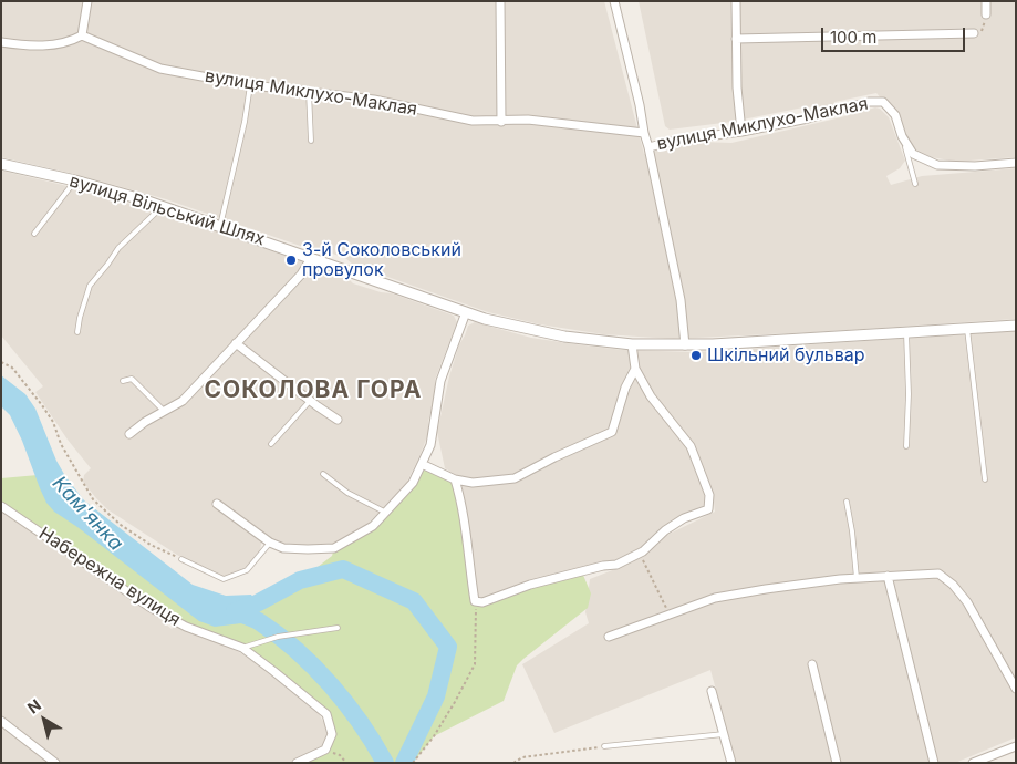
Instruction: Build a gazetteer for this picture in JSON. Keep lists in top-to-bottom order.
{
  "streets": {
    "street": ["вулиця Миклухо-Маклая", "вулиця Вільський Шлях", "Набережна вулиця"]
  },
  "districts": ["СОКОЛОВА ГОРА"],
  "water": ["Кам'янка"],
  "places": ["3-й Соколовський провулок", "Шкільний бульвар"],
  "scale_bar": "100 m",
  "north": "top left"
}
